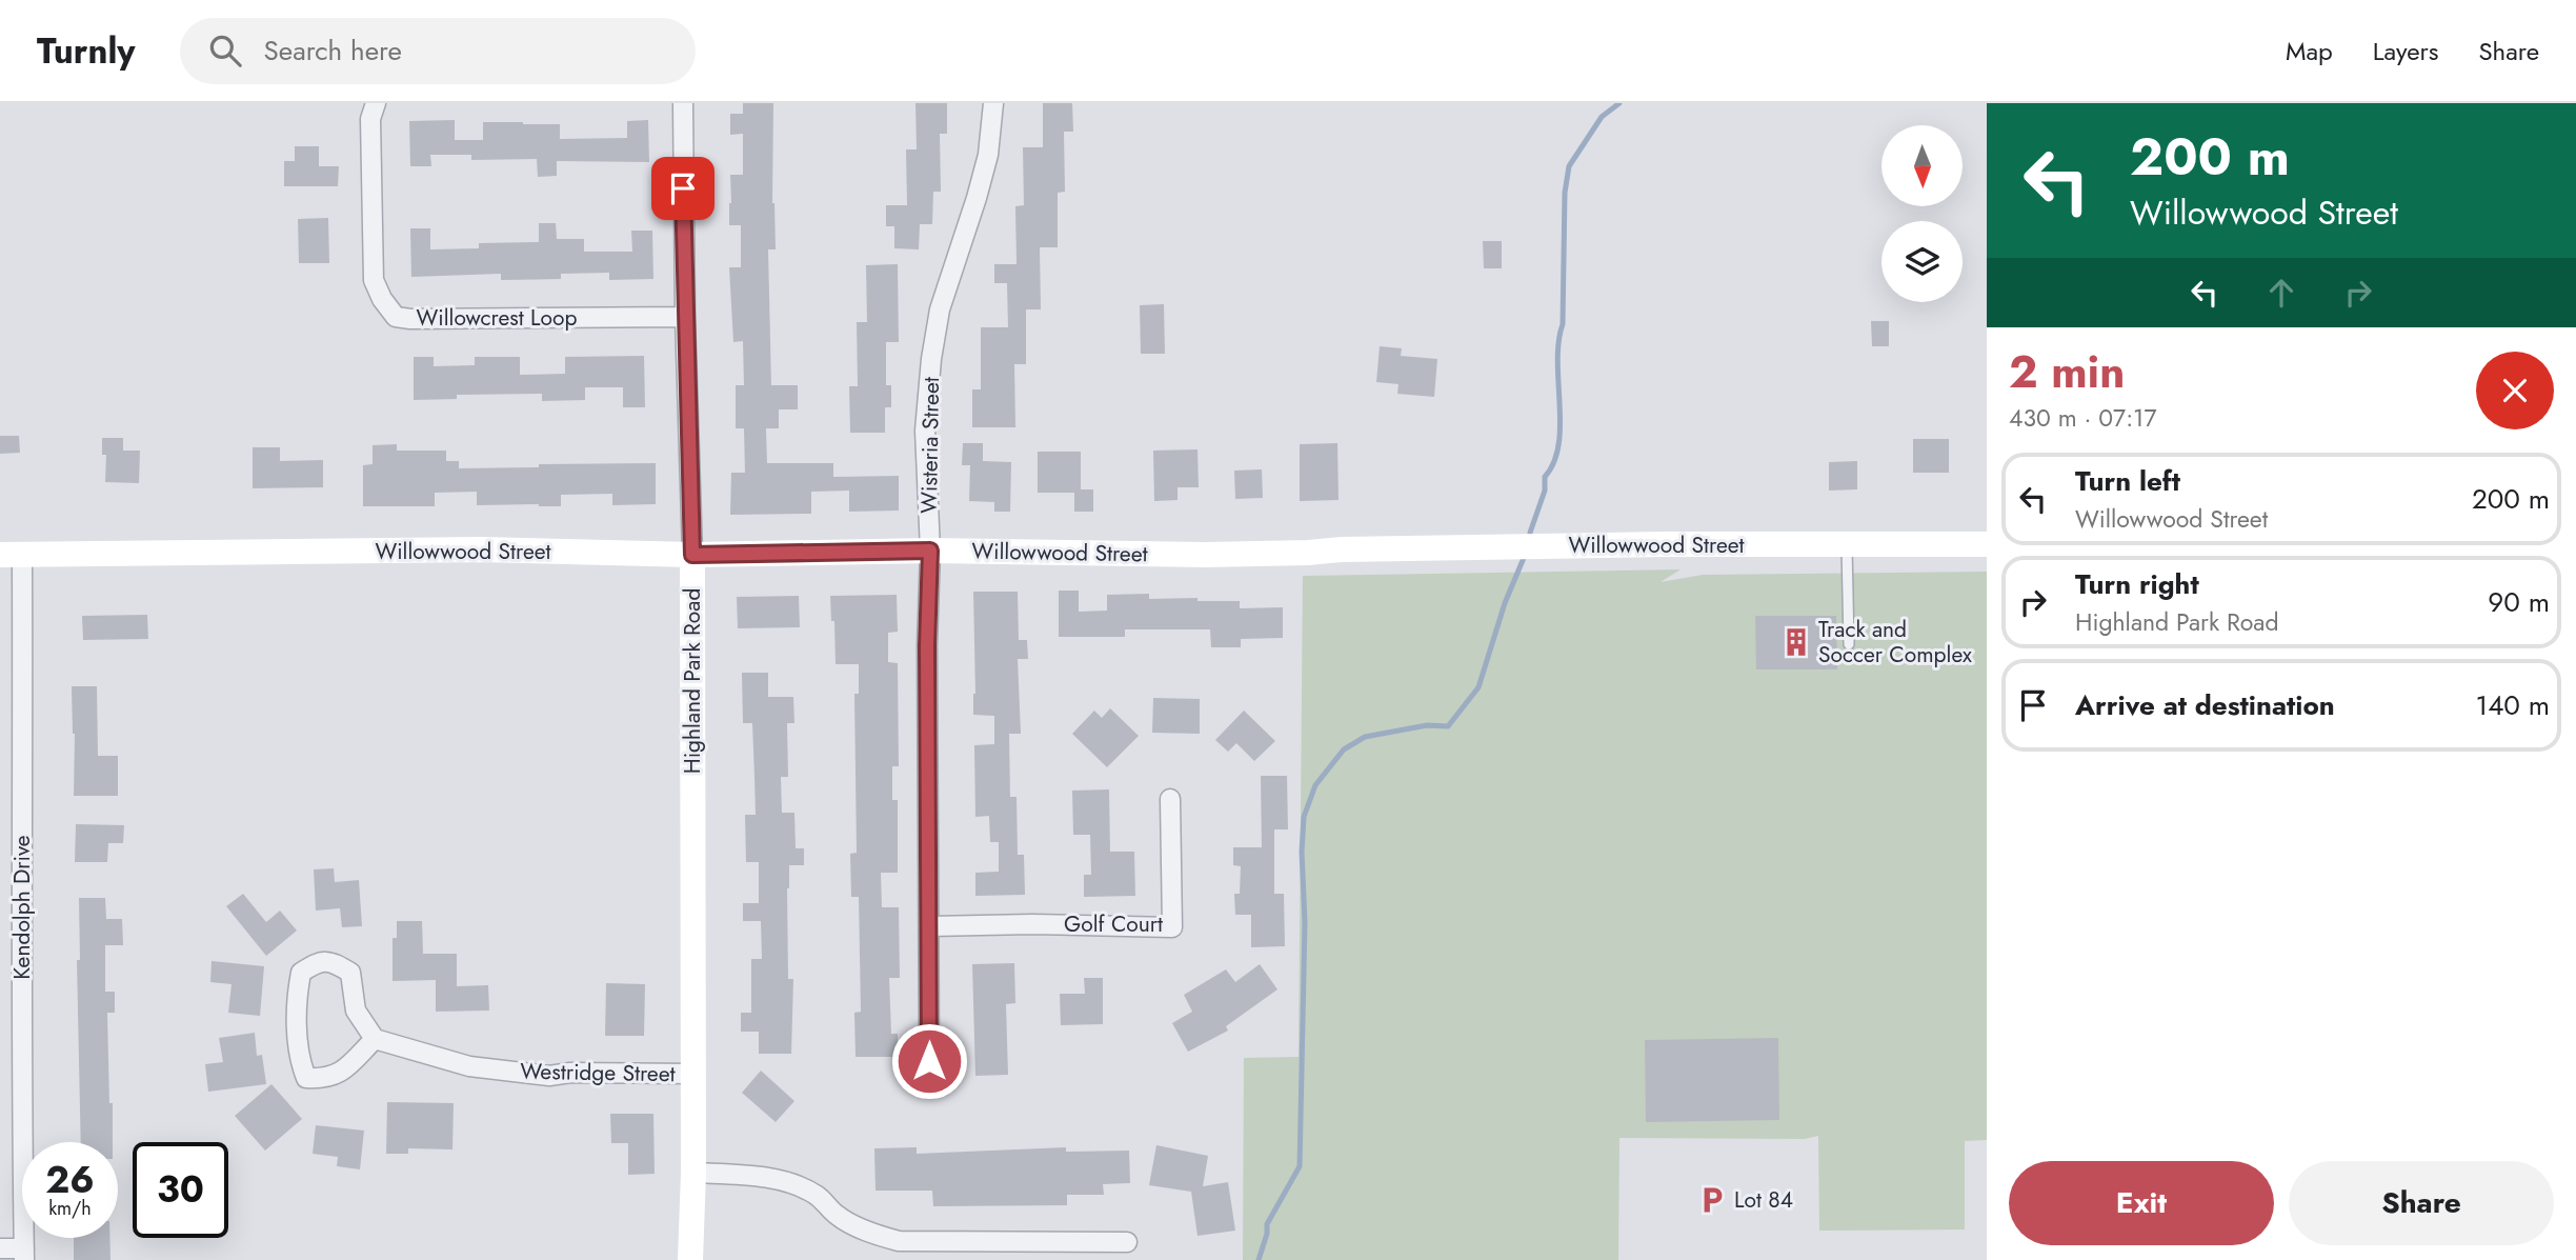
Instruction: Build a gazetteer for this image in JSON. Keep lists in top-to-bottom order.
{
  "streets": {
    "street": [
      "Willowcrest Loop",
      "Wisteria Street",
      "Willowwood Street",
      "Highland Park Road",
      "Kendolph Drive",
      "Golf Court",
      "Westridge Street"
    ]
  },
  "crossings": [
    ["Willowcrest Loop", "Highland Park Road"],
    ["Wisteria Street", "Willowwood Street"],
    ["Wisteria Street", "Golf Court"],
    ["Willowwood Street", "Highland Park Road"],
    ["Willowwood Street", "Kendolph Drive"],
    ["Highland Park Road", "Westridge Street"]
  ],
  "places": {
    "building": ["Track and Soccer Complex"],
    "parking": ["Lot 84"]
  },
  "north": "bottom",
  "page": {
    "header": "Turnly",
    "search": "Search here",
    "nav": ["Map", "Layers", "Share"],
    "turn": ["200 m", "Willowwood Street"],
    "heading": ["2 min", "430 m · 07:17"],
    "list": [
      {
        "name": "Turn left",
        "note": "Willowwood Street",
        "value": "200 m"
      },
      {
        "name": "Turn right",
        "note": "Highland Park Road",
        "value": "90 m"
      },
      {
        "name": "Arrive at destination",
        "value": "140 m"
      }
    ],
    "speed": "26 km/h",
    "limit": "30",
    "buttons": ["Exit", "Share"]
  }
}
